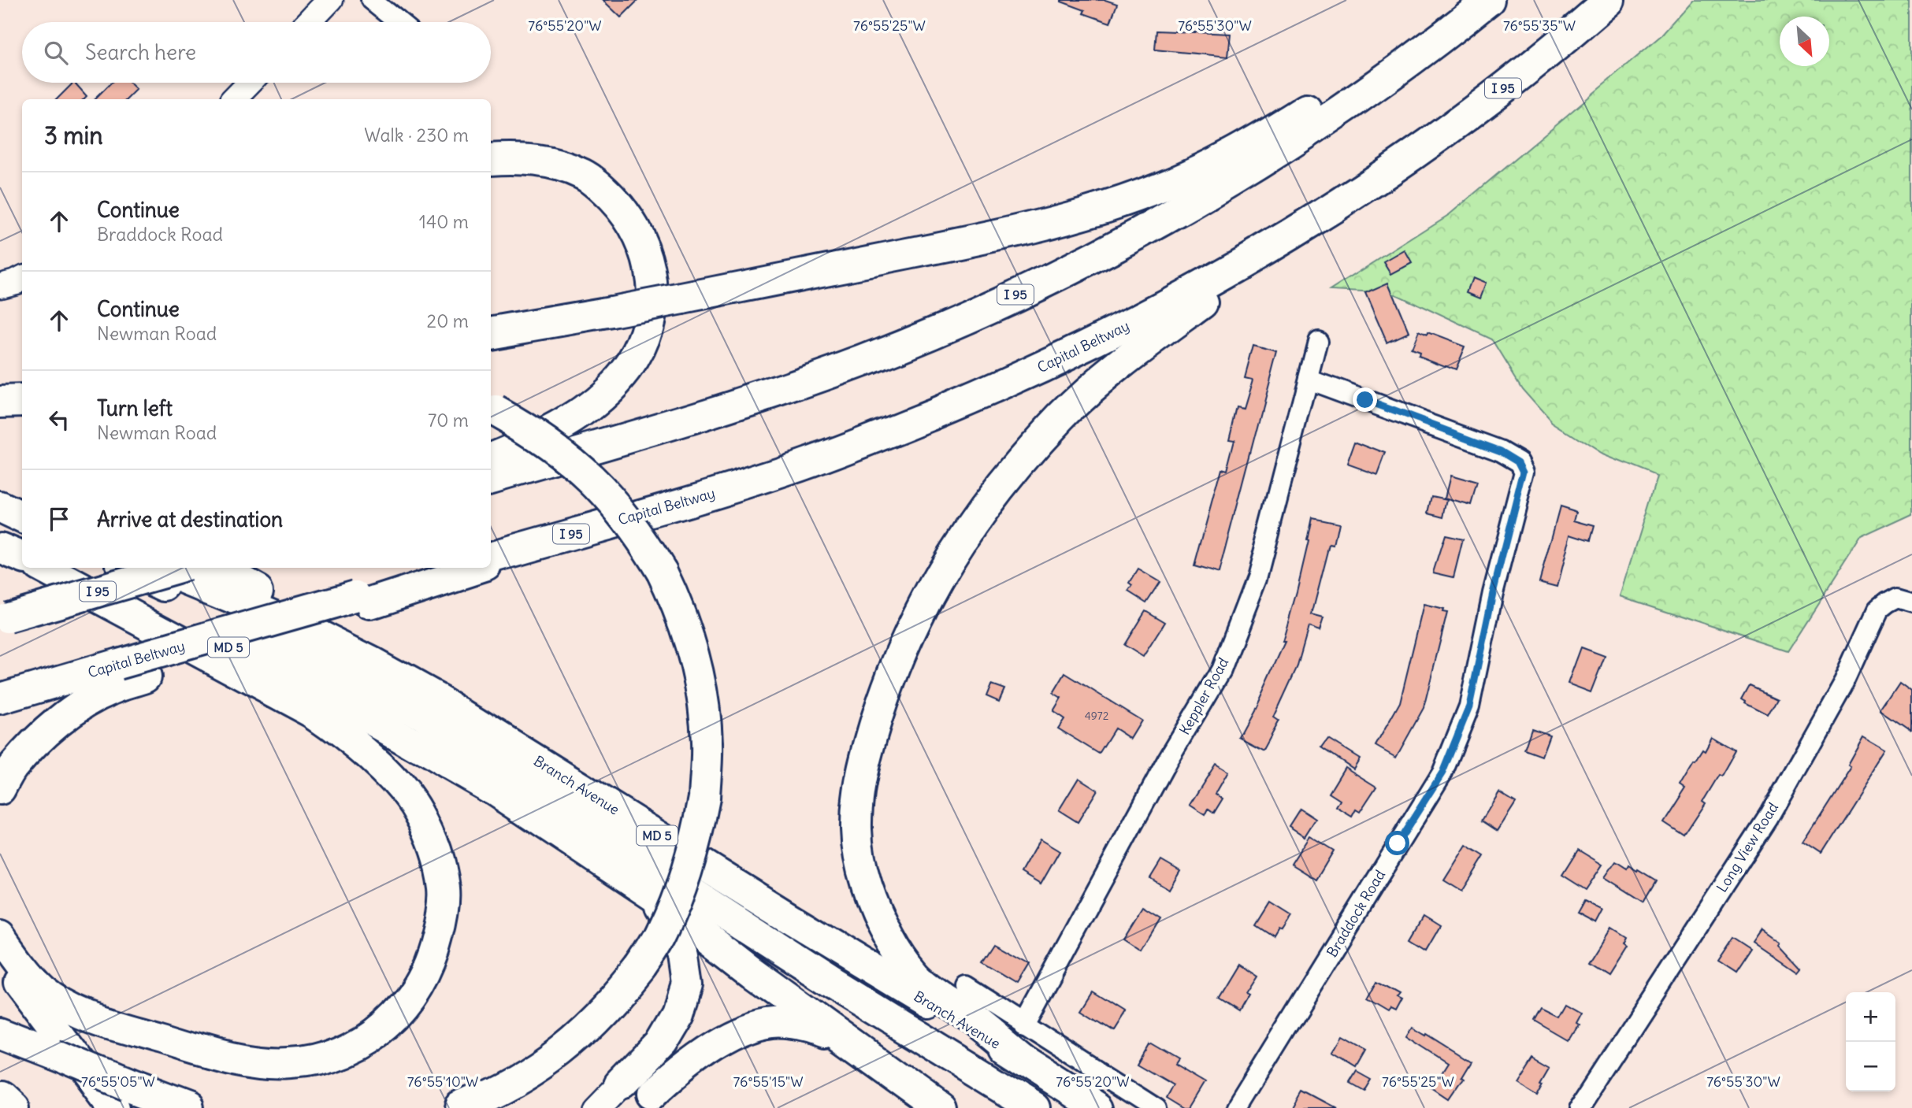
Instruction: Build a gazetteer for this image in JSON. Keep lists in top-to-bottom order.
{
  "streets": {
    "highway": [
      "I 95",
      "Capital Beltway",
      "MD 5",
      "Branch Avenue"
    ],
    "street": ["Keppler Road", "Long View Road", "Braddock Road"]
  },
  "crossings": [
    ["Keppler Road", "Braddock Road"]
  ],
  "house_numbers": ["4972"],
  "north": "bottom right",
  "page": {
    "search": "Search here",
    "heading": ["3 min", "Walk · 230 m"],
    "list": [
      ["Continue", "Braddock Road", "140 m"],
      ["Continue", "Newman Road", "20 m"],
      ["Turn left", "Newman Road", "70 m"],
      "Arrive at destination"
    ],
    "map_buttons": ["+", "−"]
  },
  "coordinates": [
    "76°55'20\"W",
    "76°55'25\"W",
    "76°55'30\"W",
    "76°55'35\"W",
    "76°55'05\"W",
    "76°55'10\"W",
    "76°55'15\"W"
  ]
}
